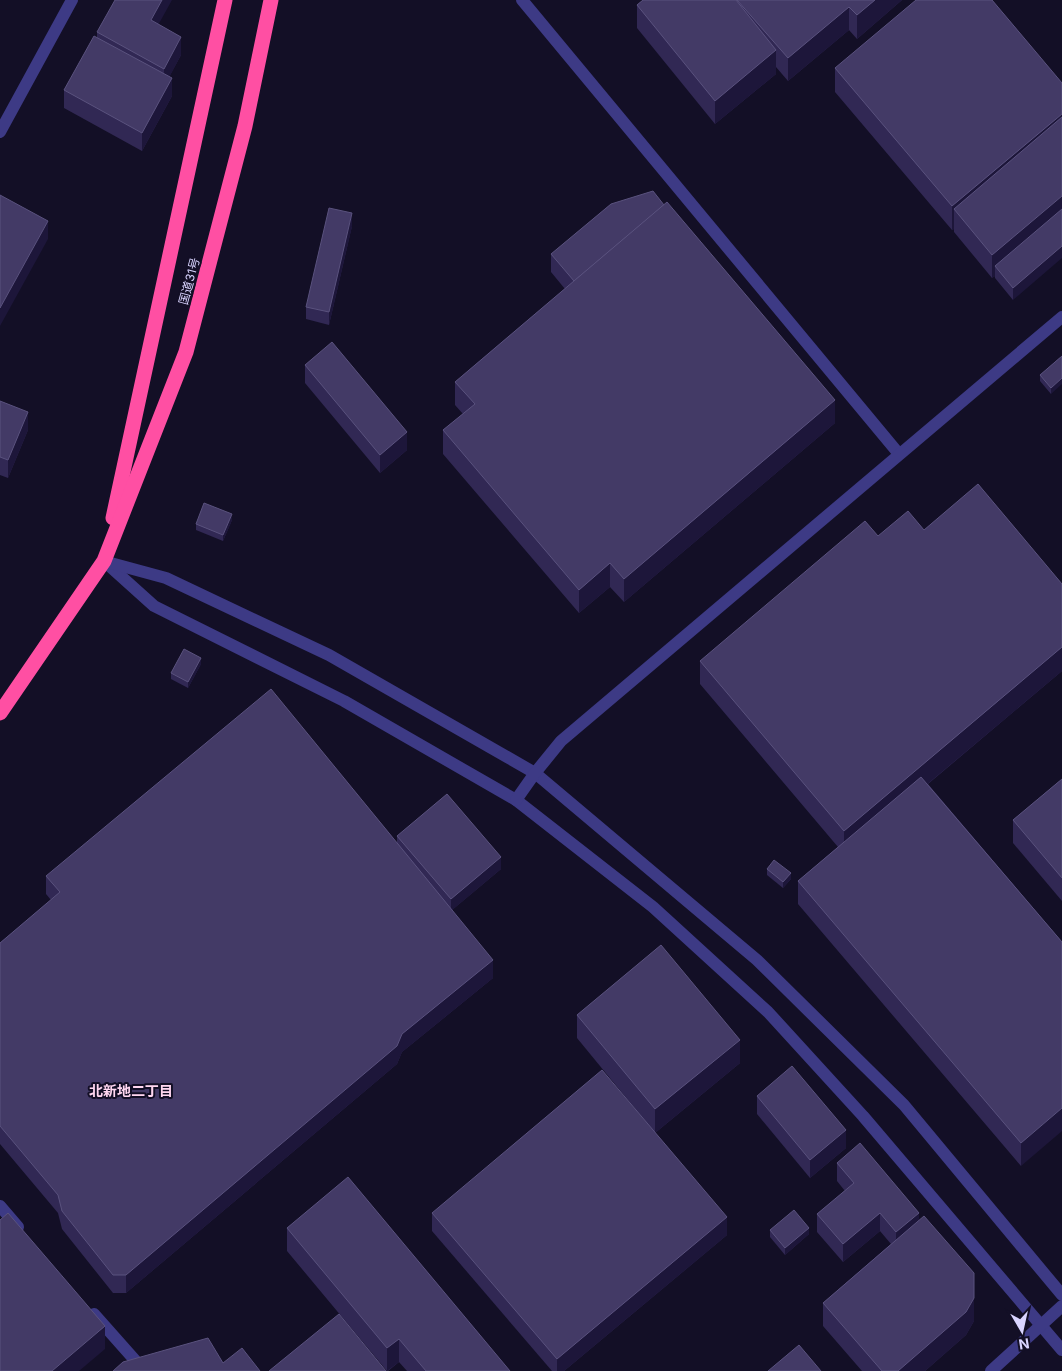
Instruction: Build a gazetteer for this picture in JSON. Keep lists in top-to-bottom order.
{
  "streets": {
    "highway": ["国道31号"]
  },
  "districts": ["北新地二丁目"],
  "north": "bottom"
}
